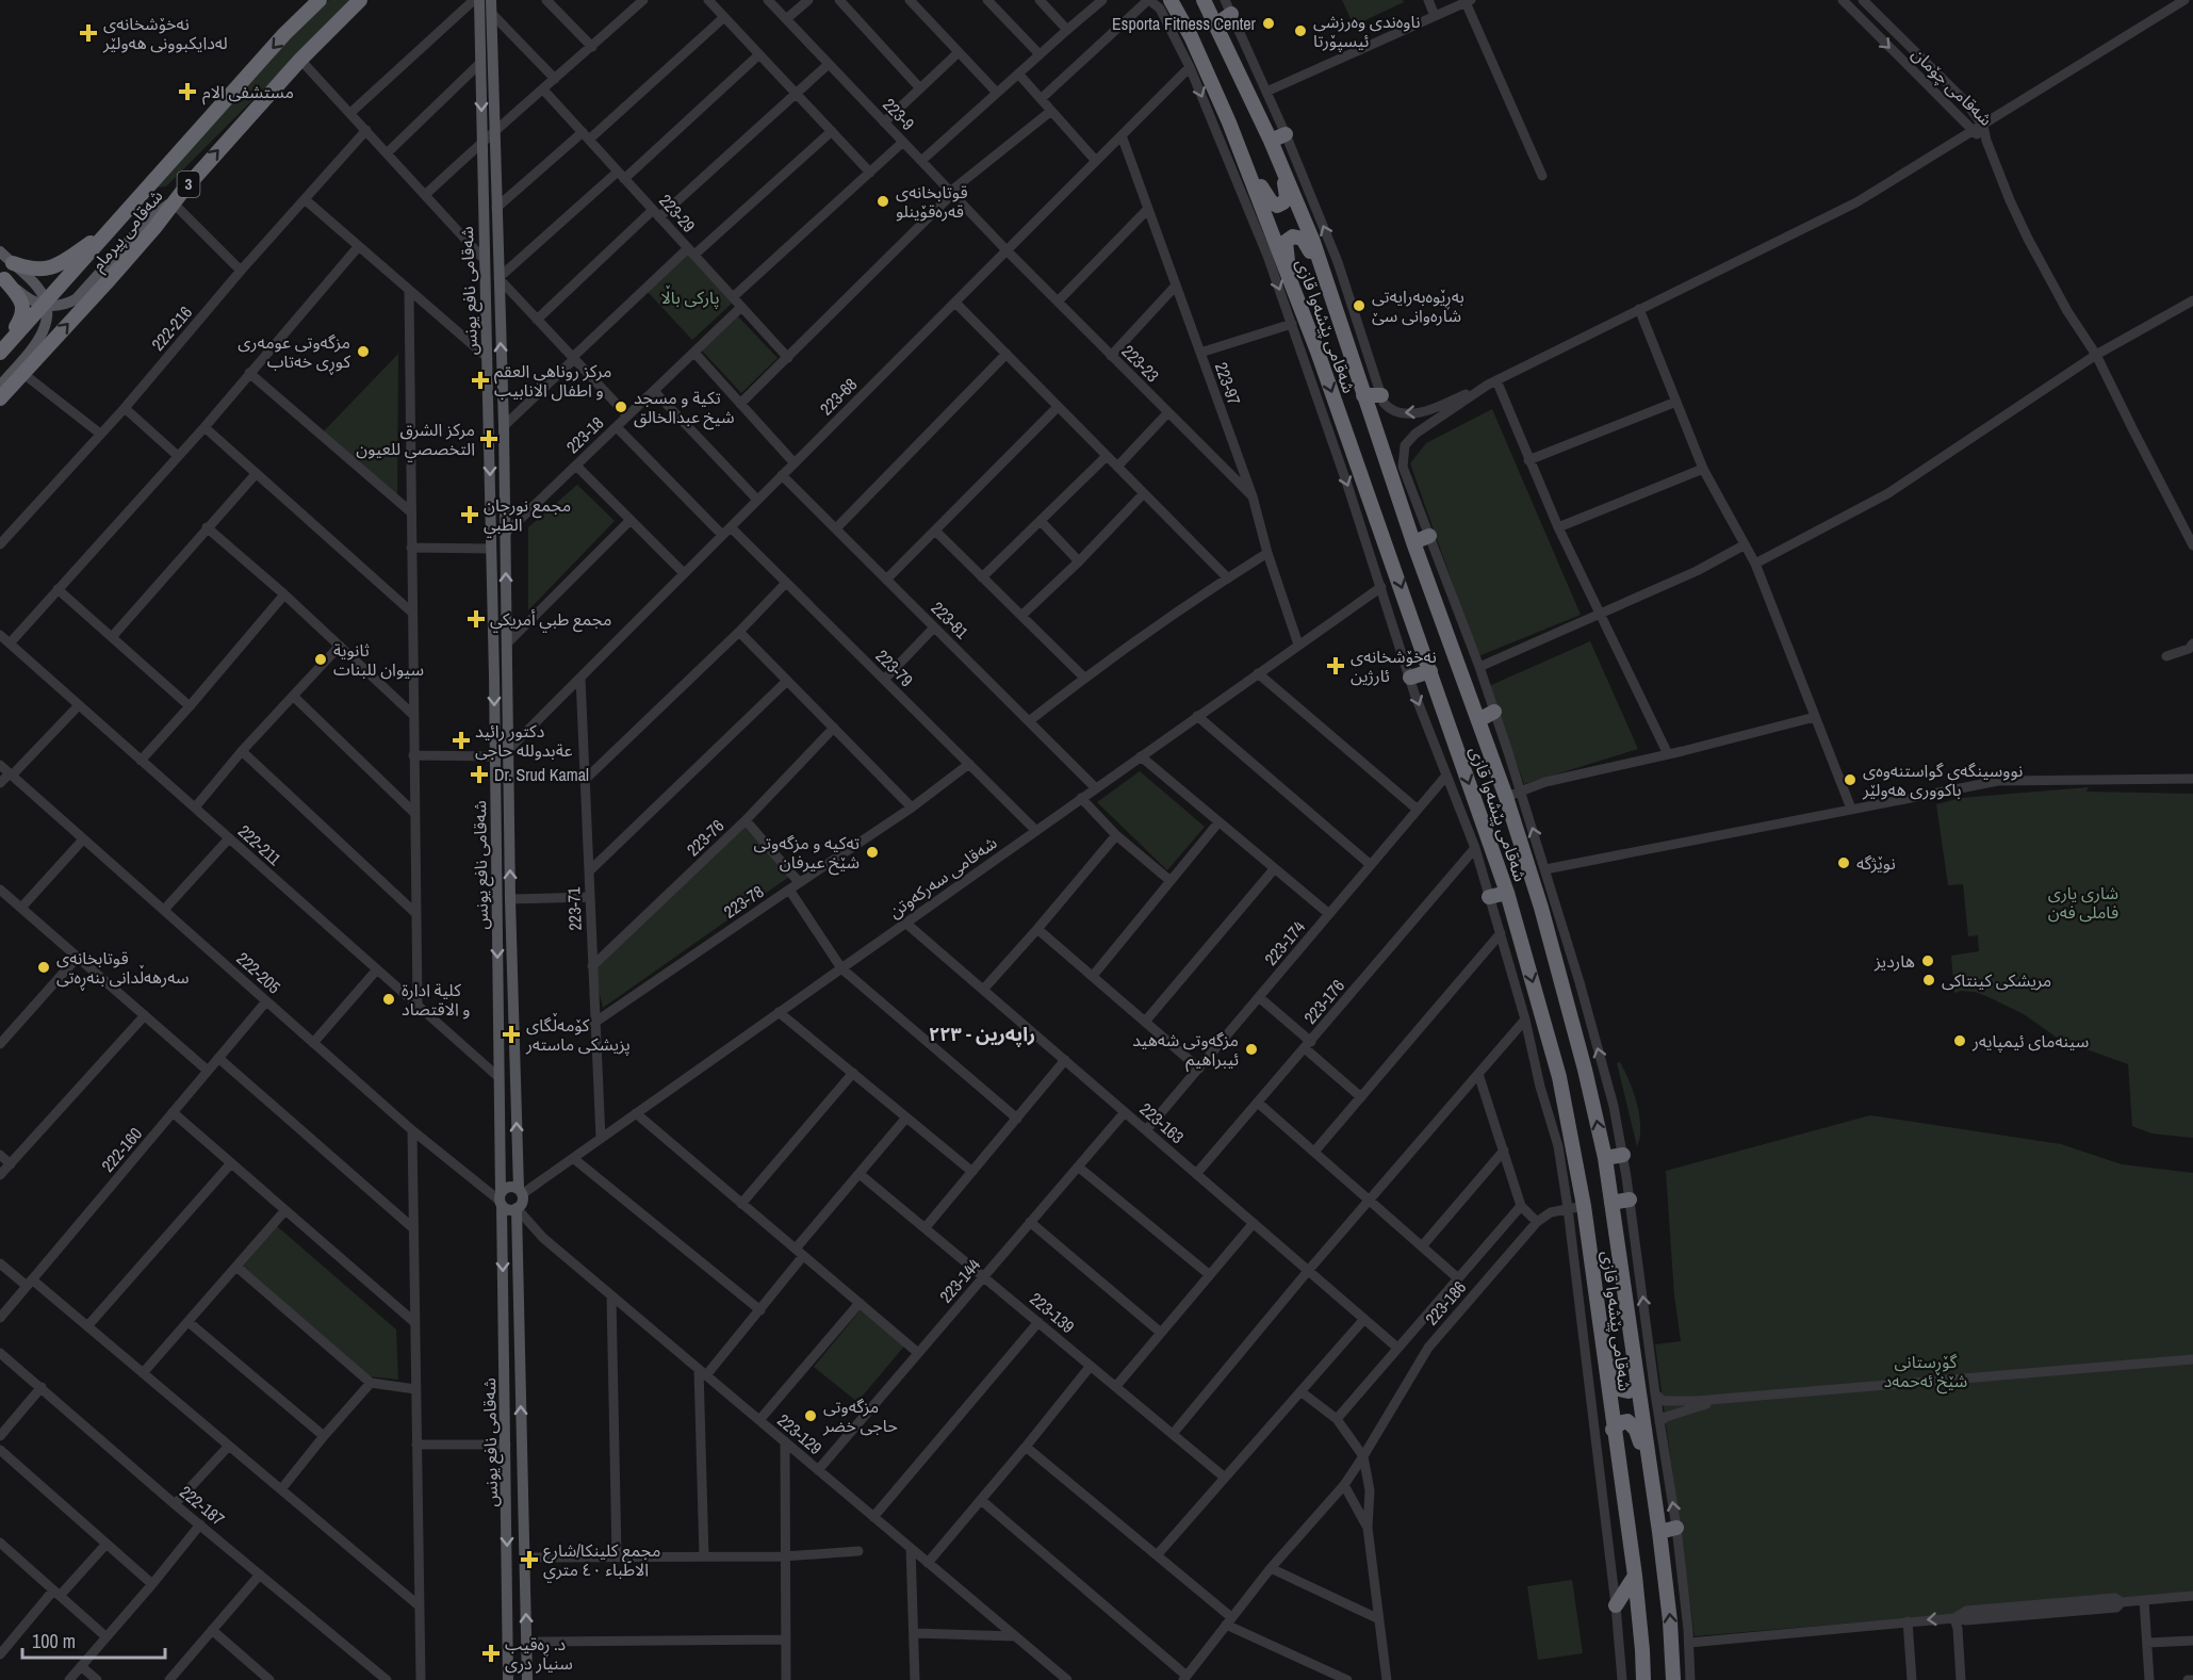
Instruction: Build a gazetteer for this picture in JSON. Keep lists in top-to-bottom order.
{
  "streets": {
    "highway": ["3", "شەقامی پیرمام", "شەقامی پێشەوا قازی"],
    "main road": ["شەقامی نافع یونس"],
    "street": [
      "شەقامی چۆمان",
      "223-9",
      "223-29",
      "222-216",
      "223-23",
      "223-97",
      "223-68",
      "223-18",
      "223-81",
      "223-79",
      "223-76",
      "222-211",
      "شەقامی سەرکەوتن",
      "223-78",
      "223-71",
      "223-174",
      "222-205",
      "223-176",
      "223-163",
      "222-160",
      "223-144",
      "223-186",
      "223-139",
      "223-129",
      "222-187"
    ]
  },
  "crossings": [
    ["223-9", "223-23"],
    ["223-9", "223-68"],
    ["223-29", "223-18"],
    ["شەقامی نافع یونس", "223-68"],
    ["شەقامی نافع یونس", "223-18"],
    ["شەقامی نافع یونس", "222-211"],
    ["شەقامی نافع یونس", "شەقامی سەرکەوتن"],
    ["شەقامی نافع یونس", "222-205"],
    ["شەقامی نافع یونس", "223-129"],
    ["شەقامی پێشەوا قازی", "223-186"],
    ["223-23", "223-97"],
    ["223-23", "223-68"],
    ["223-97", "223-68"],
    ["223-97", "شەقامی سەرکەوتن"],
    ["223-68", "223-81"],
    ["223-68", "223-79"],
    ["223-68", "223-71"],
    ["223-81", "شەقامی سەرکەوتن"],
    ["223-79", "شەقامی سەرکەوتن"],
    ["223-79", "223-78"],
    ["223-76", "223-71"],
    ["شەقامی سەرکەوتن", "223-71"],
    ["شەقامی سەرکەوتن", "222-205"],
    ["شەقامی سەرکەوتن", "223-163"],
    ["شەقامی سەرکەوتن", "223-129"],
    ["223-78", "223-71"],
    ["223-174", "223-163"],
    ["222-205", "222-160"],
    ["222-205", "223-129"],
    ["223-176", "223-163"],
    ["223-163", "223-144"],
    ["223-144", "223-139"],
    ["223-144", "223-129"]
  ],
  "districts": ["راپەرین - ٢٢٣"],
  "parks": ["پارکی باڵا", "شاری یاری فاملی فەن", "گۆڕستانی شێخ ئەحمەد"],
  "places": {
    "other": [
      "Esporta Fitness Center",
      "ناوەندی وەرزشی ئیسپۆرتا",
      "قوتابخانەی قەرەقۆینلو",
      "بەڕێوەبەرایەتی شارەوانی سێ",
      "مزگەوتی عومەری کوڕی خەتاب",
      "تكية و مسجد شيخ عبدالخالق",
      "ثانوية سيوان للبنات",
      "نووسینگەی گواستنەوەی باکووری هەولێر",
      "تەکیە و مزگەوتی شێخ عیرفان",
      "نوێژگە",
      "هاردیز",
      "قوتابخانەی سەرهەڵدانی بنەڕەتی",
      "مریشکی کینتاکی",
      "كلية ادارة و الاقتصاد",
      "سینەمای ئیمپایەر",
      "مزگەوتی شەهید ئیبراهیم",
      "مزگه‌وتی حاجی خضر"
    ],
    "health": [
      "نەخۆشخانەی لەدایکبوونی هەولێر",
      "مستشفى الام",
      "مركز روناهي العقم و اطفال الانابيب",
      "مركز الشرق التخصصي للعيون",
      "مجمع نورجان الطبي",
      "مجمع طبي أمریکي",
      "نەخۆشخانەی ئارژین",
      "دكتور رائيد عةبدولله حاجى",
      "Dr. Srud Kamal",
      "کۆمەڵگای پزیشکی ماستەر",
      "مجمع كلينكا/شارع الاطباء ٤٠ متري",
      "د. ڕەقیب سنیار دری"
    ]
  },
  "scale_bar": "100 m"
}
